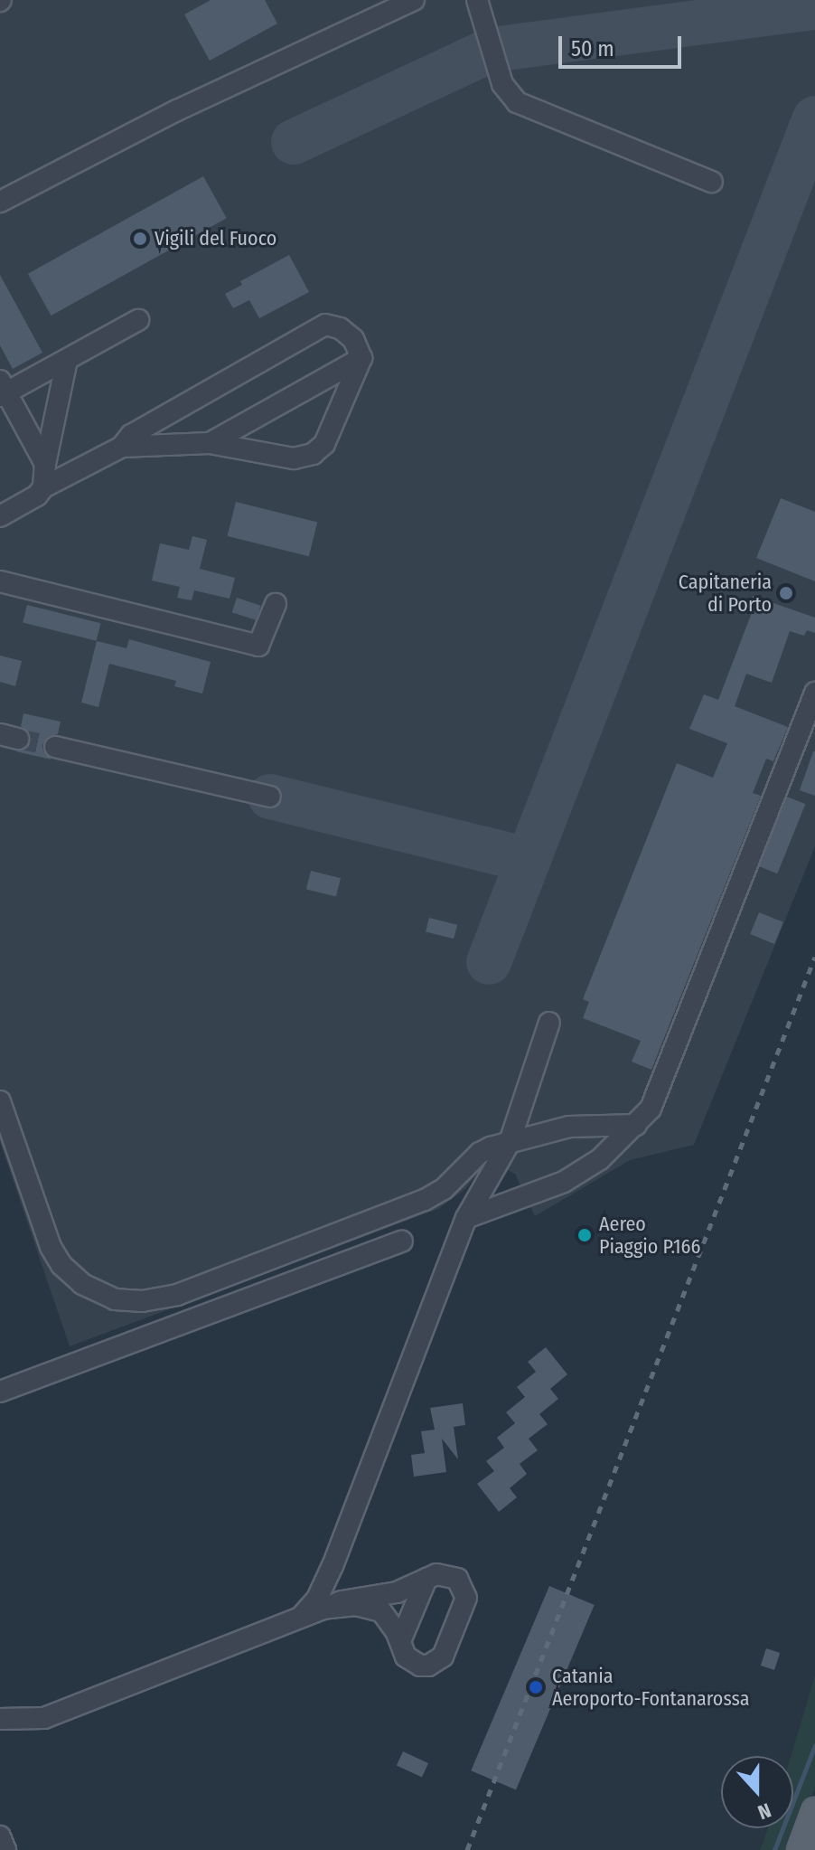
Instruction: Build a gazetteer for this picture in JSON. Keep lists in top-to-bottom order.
{
  "places": [
    "Vigili del Fuoco",
    "Capitaneria di Porto",
    "Aereo Piaggio P.166",
    "Catania Aeroporto-Fontanarossa"
  ],
  "scale_bar": "50 m",
  "north": "bottom"
}
